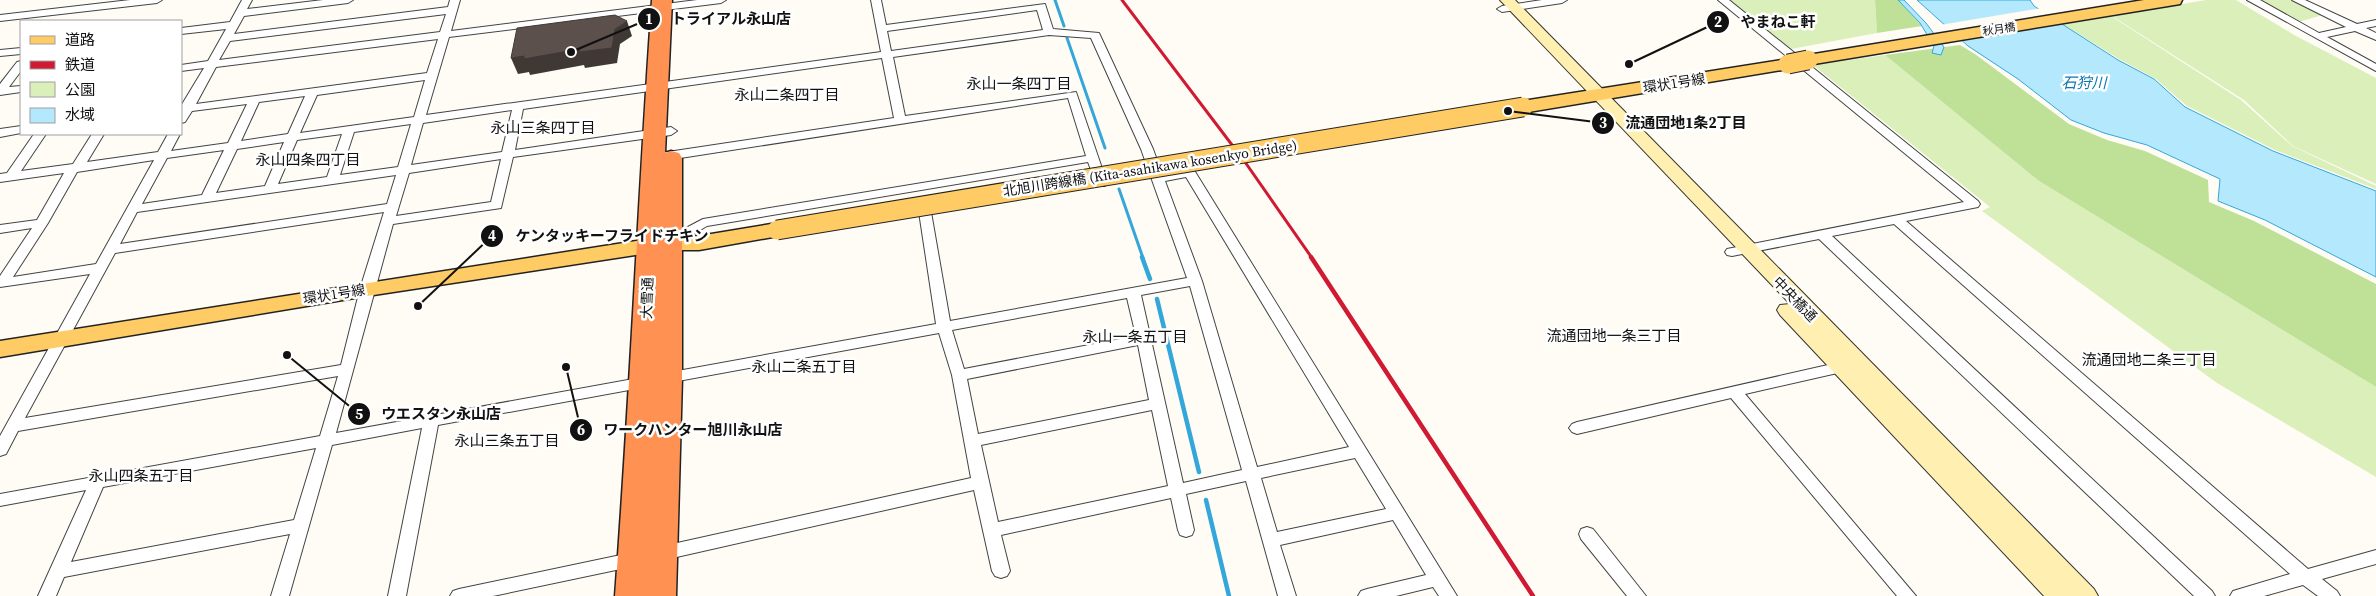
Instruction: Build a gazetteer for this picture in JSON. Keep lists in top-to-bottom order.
{
  "streets": {
    "highway": ["大雪通"],
    "main road": [
      "秋月橋",
      "環状1号線",
      "北旭川跨線橋 (Kita-asahikawa kosenkyo Bridge)",
      "中央橋通"
    ]
  },
  "crossings": [
    ["秋月橋", "環状1号線"],
    ["環状1号線", "北旭川跨線橋 (Kita-asahikawa kosenkyo Bridge)"],
    ["環状1号線", "大雪通"],
    ["環状1号線", "中央橋通"]
  ],
  "districts": [
    "永山一条四丁目",
    "永山二条四丁目",
    "永山三条四丁目",
    "永山四条四丁目",
    "流通団地一条三丁目",
    "永山一条五丁目",
    "流通団地二条三丁目",
    "永山二条五丁目",
    "永山三条五丁目",
    "永山四条五丁目"
  ],
  "water": ["石狩川"],
  "places": [
    "トライアル永山店",
    "やまねこ軒",
    "流通団地1条2丁目",
    "ケンタッキーフライドチキン",
    "ウエスタン永山店",
    "ワークハンター旭川永山店"
  ],
  "legend": [
    "道路",
    "鉄道",
    "公園",
    "水域"
  ]
}
